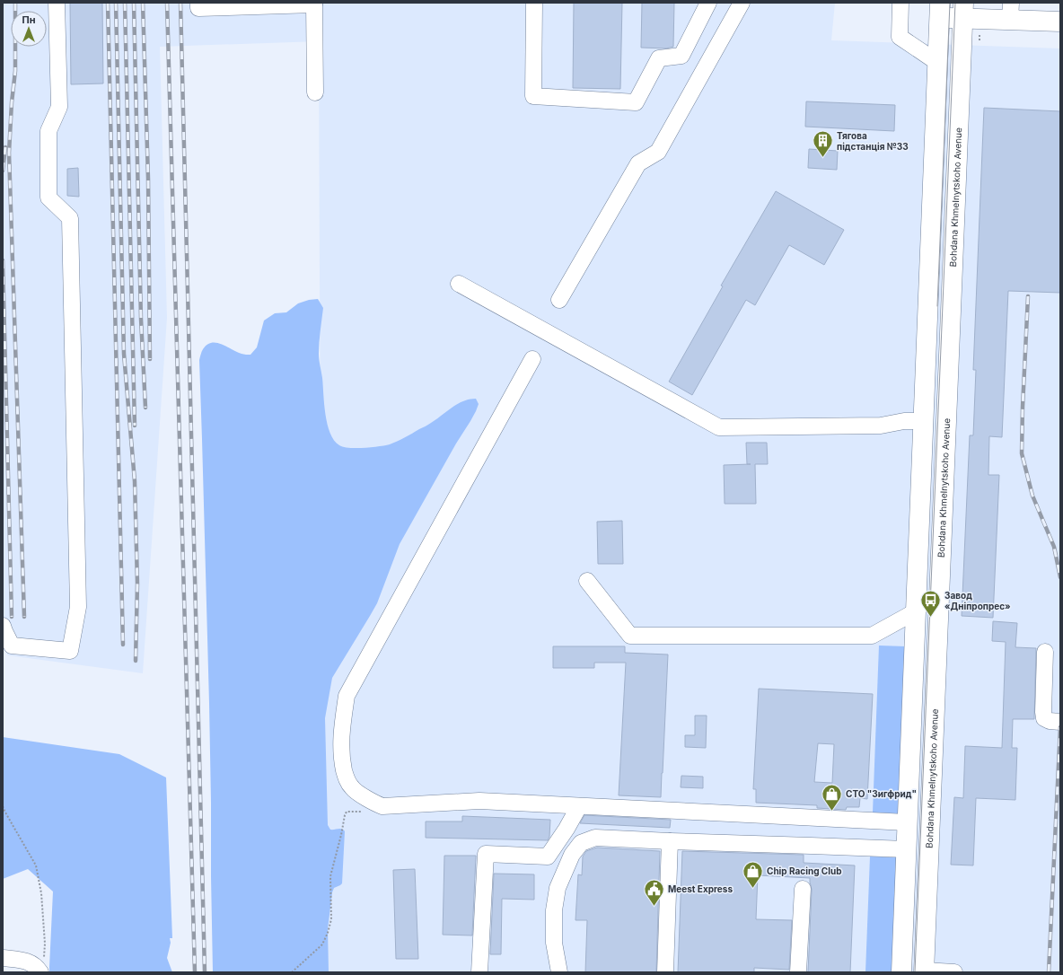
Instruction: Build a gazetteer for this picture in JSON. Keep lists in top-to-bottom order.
{
  "streets": {
    "main road": ["Bohdana Khmelnytskoho Avenue"]
  },
  "places": {
    "building": ["Тягова пiдстанцiя №33"],
    "bus stop": ["Завод «Дніпропрес»"],
    "shop": ["СТО \"Зигфрид\"", "Chip Racing Club"],
    "public building": ["Meest Express"]
  },
  "north": "top"
}
